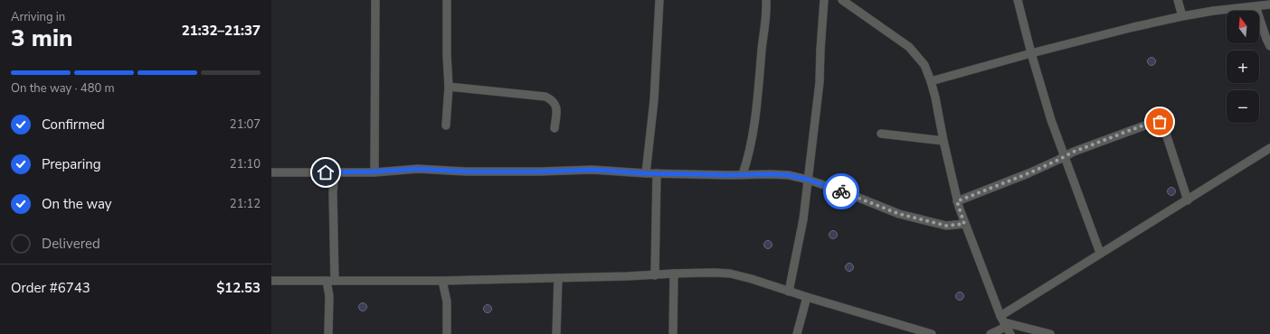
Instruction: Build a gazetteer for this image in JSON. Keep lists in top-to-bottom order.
{
  "north": "top",
  "page": {
    "heading": ["3 min", "Arriving in", "21:32–21:37"],
    "panel": ["Order #6743", "$12.53"],
    "map_buttons": ["+", "−"],
    "bar": "On the way · 480 m",
    "list": [
      ["Confirmed", "21:07"],
      ["Preparing", "21:10"],
      ["On the way", "21:12"],
      "Delivered"
    ]
  }
}
